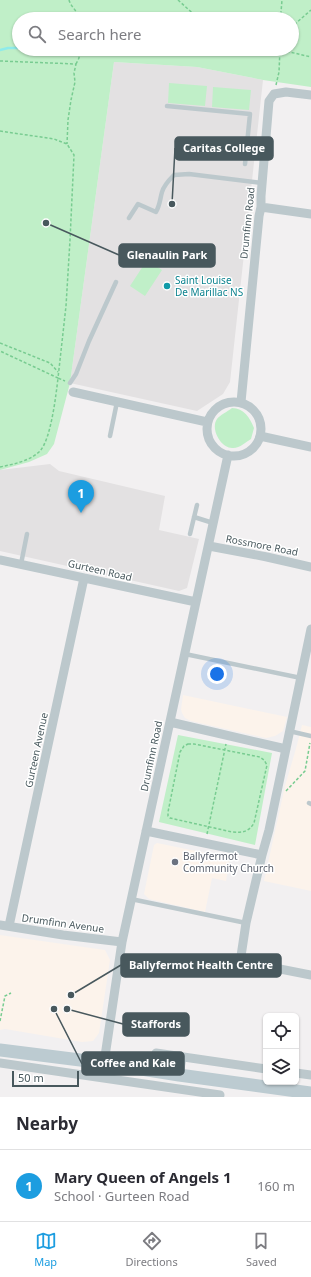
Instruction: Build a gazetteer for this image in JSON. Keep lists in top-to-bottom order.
{
  "streets": {
    "street": [
      "Drumfinn Road",
      "Rossmore Road",
      "Gurteen Road",
      "Gurteen Avenue",
      "Drumfinn Avenue"
    ]
  },
  "crossings": [
    ["Drumfinn Road", "Rossmore Road"],
    ["Drumfinn Road", "Gurteen Road"],
    ["Drumfinn Road", "Drumfinn Avenue"],
    ["Gurteen Road", "Gurteen Avenue"],
    ["Gurteen Avenue", "Drumfinn Avenue"]
  ],
  "places": [
    "Caritas College",
    "Glenaulin Park",
    "Saint Louise De Marillac NS",
    "Ballyfermot Community Church",
    "Ballyfermot Health Centre",
    "Coffee and Kale",
    "Staffords"
  ],
  "scale_bar": "50 m",
  "page": {
    "search": "Search here",
    "pins": "1",
    "scale": "50 m",
    "heading": "Nearby",
    "list": [
      {
        "mark": "1",
        "name": "Mary Queen of Angels 1",
        "note": "School · Gurteen Road",
        "value": "160 m"
      }
    ],
    "nav": ["Map", "Directions", "Saved"]
  }
}
